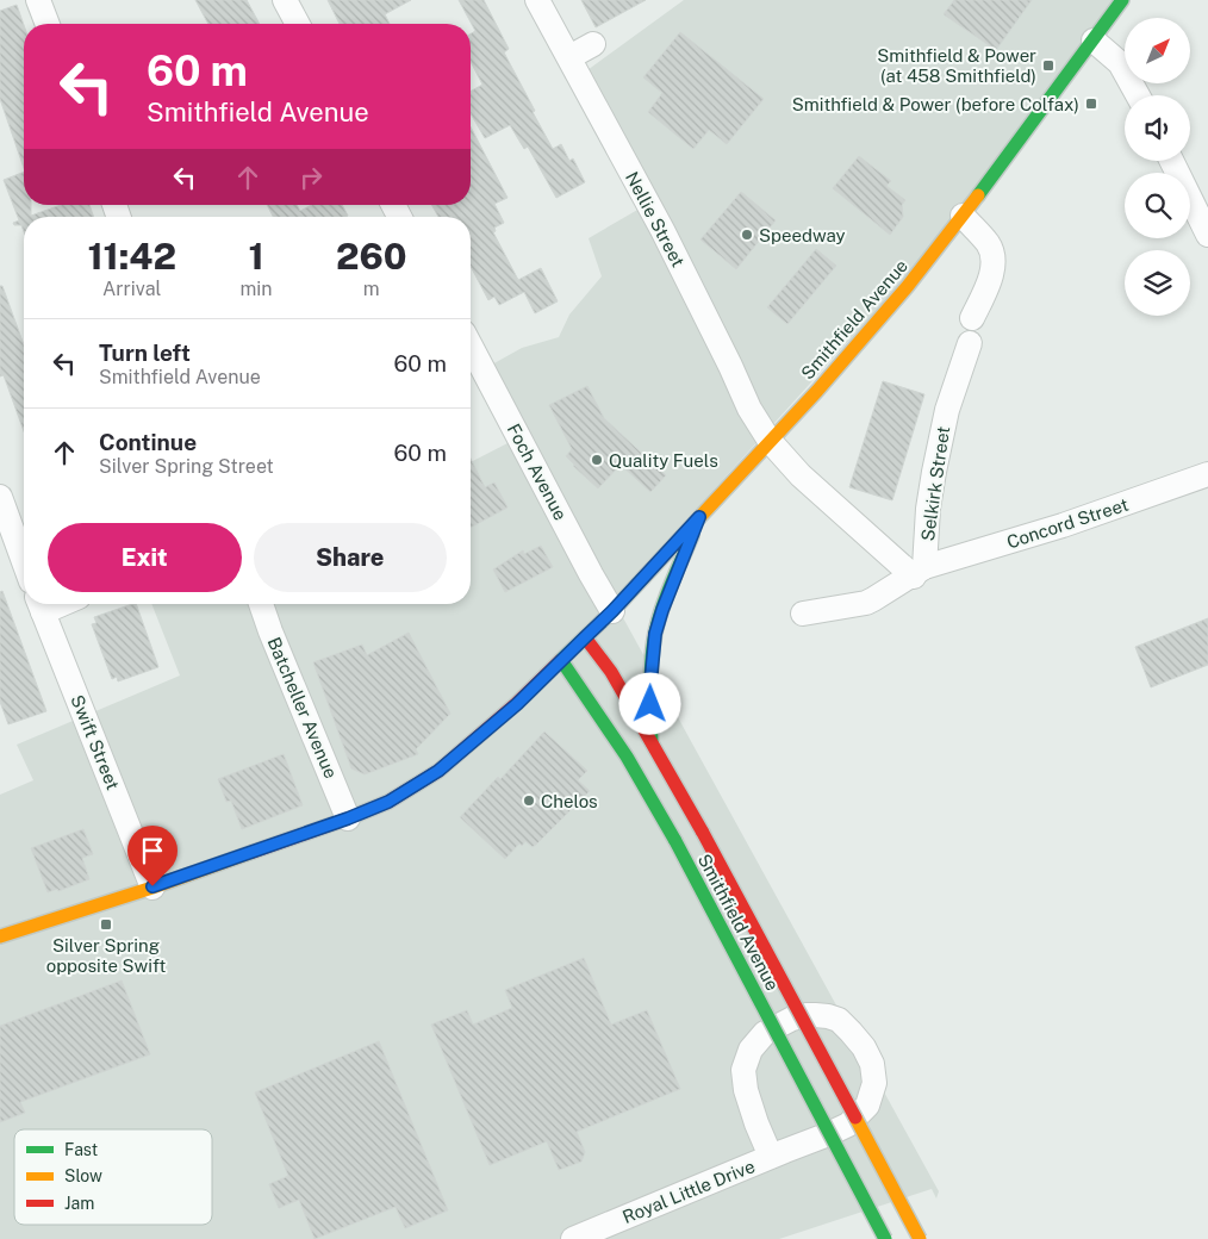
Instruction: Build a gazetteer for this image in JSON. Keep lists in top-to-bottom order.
{
  "streets": {
    "main road": ["Smithfield Avenue"],
    "street": [
      "Nellie Street",
      "Foch Avenue",
      "Selkirk Street",
      "Concord Street",
      "Batcheller Avenue",
      "Swift Street",
      "Royal Little Drive"
    ]
  },
  "crossings": [
    ["Nellie Street", "Smithfield Avenue"],
    ["Nellie Street", "Selkirk Street"],
    ["Nellie Street", "Concord Street"],
    ["Smithfield Avenue", "Foch Avenue"],
    ["Selkirk Street", "Concord Street"]
  ],
  "places": {
    "transit": ["Smithfield & Power (at 458 Smithfield)", "Smithfield & Power (before Colfax)", "Silver Spring opposite Swift"],
    "other": ["Speedway", "Quality Fuels", "Chelos"]
  },
  "legend": ["Fast", "Slow", "Jam"],
  "north": "top right",
  "page": {
    "turn": ["60 m", "Smithfield Avenue"],
    "eta": [
      "11:42",
      "Arrival",
      "1",
      "min",
      "260",
      "m"
    ],
    "list": [
      {
        "name": "Turn left",
        "note": "Smithfield Avenue",
        "value": "60 m"
      },
      {
        "name": "Continue",
        "note": "Silver Spring Street",
        "value": "60 m"
      }
    ],
    "buttons": ["Exit", "Share"]
  }
}
